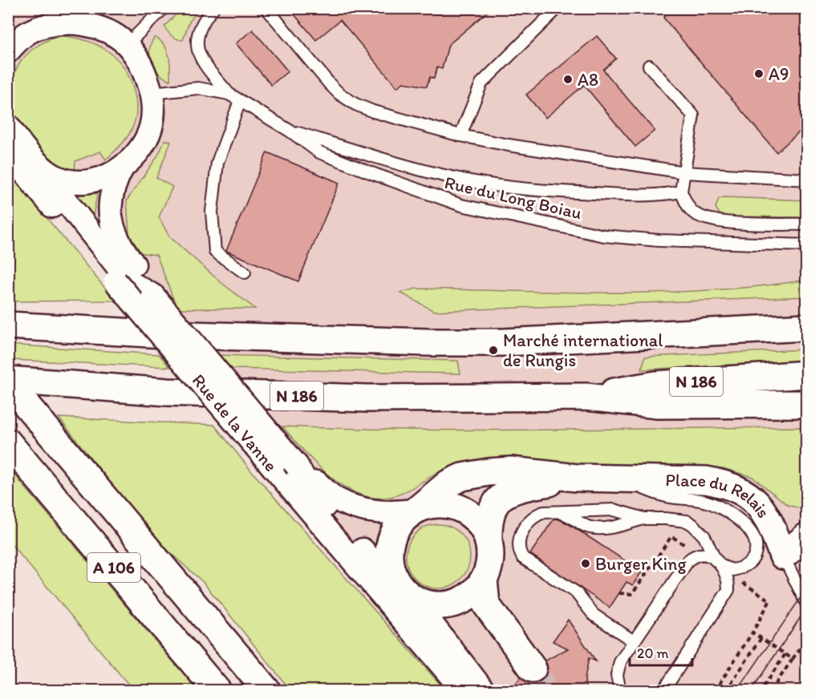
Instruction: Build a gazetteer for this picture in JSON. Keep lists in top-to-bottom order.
{
  "streets": {
    "main road": ["N 186", "Place du Relais", "A 106"],
    "street": ["Rue de la Vanne"],
    "lane": ["Rue du Long Boiau"]
  },
  "crossings": [
    ["N 186", "A 106"]
  ],
  "places": [
    "A9",
    "A8",
    "Marché international de Rungis",
    "Burger King"
  ],
  "scale_bar": "20 m"
}
